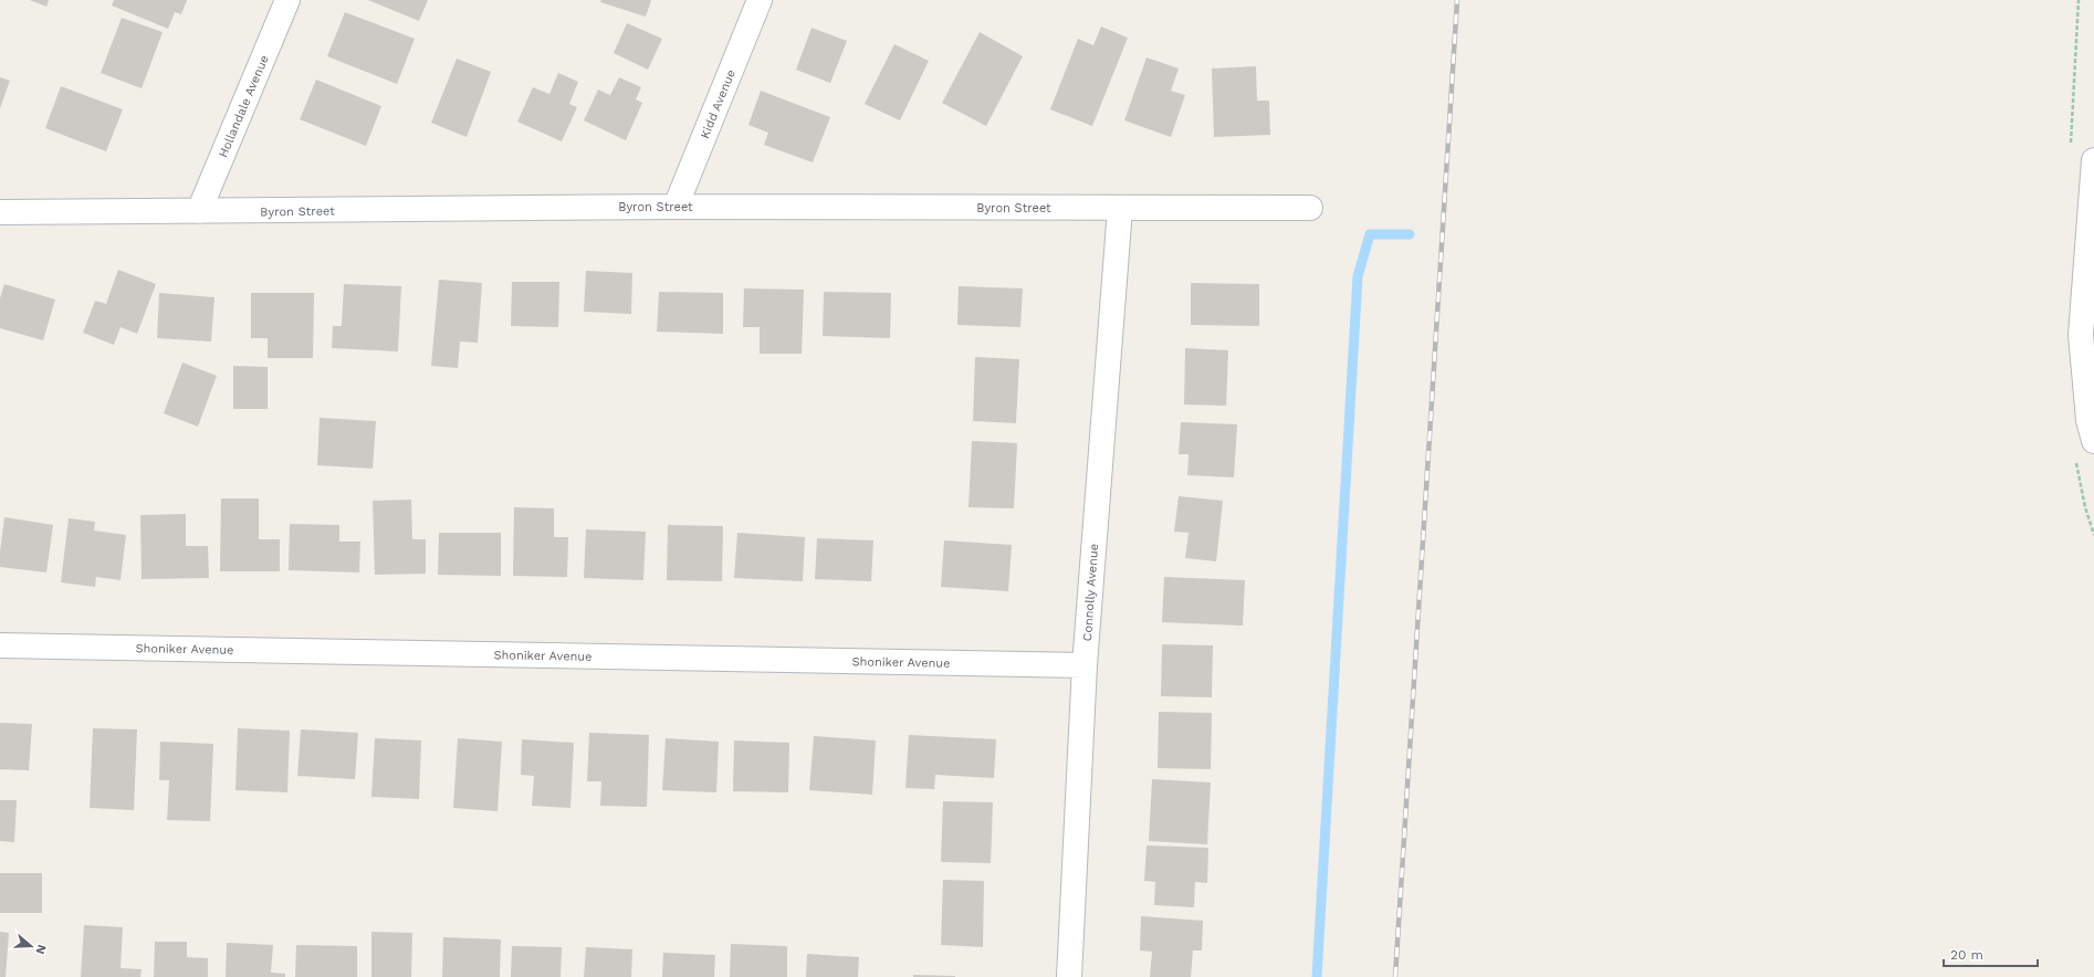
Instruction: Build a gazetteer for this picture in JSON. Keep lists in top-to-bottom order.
{
  "streets": {
    "street": [
      "Kidd Avenue",
      "Hollandale Avenue",
      "Byron Street",
      "Connolly Avenue",
      "Shoniker Avenue"
    ]
  },
  "crossings": [
    ["Kidd Avenue", "Byron Street"],
    ["Hollandale Avenue", "Byron Street"],
    ["Byron Street", "Connolly Avenue"],
    ["Connolly Avenue", "Shoniker Avenue"]
  ],
  "scale_bar": "20 m",
  "north": "right"
}
